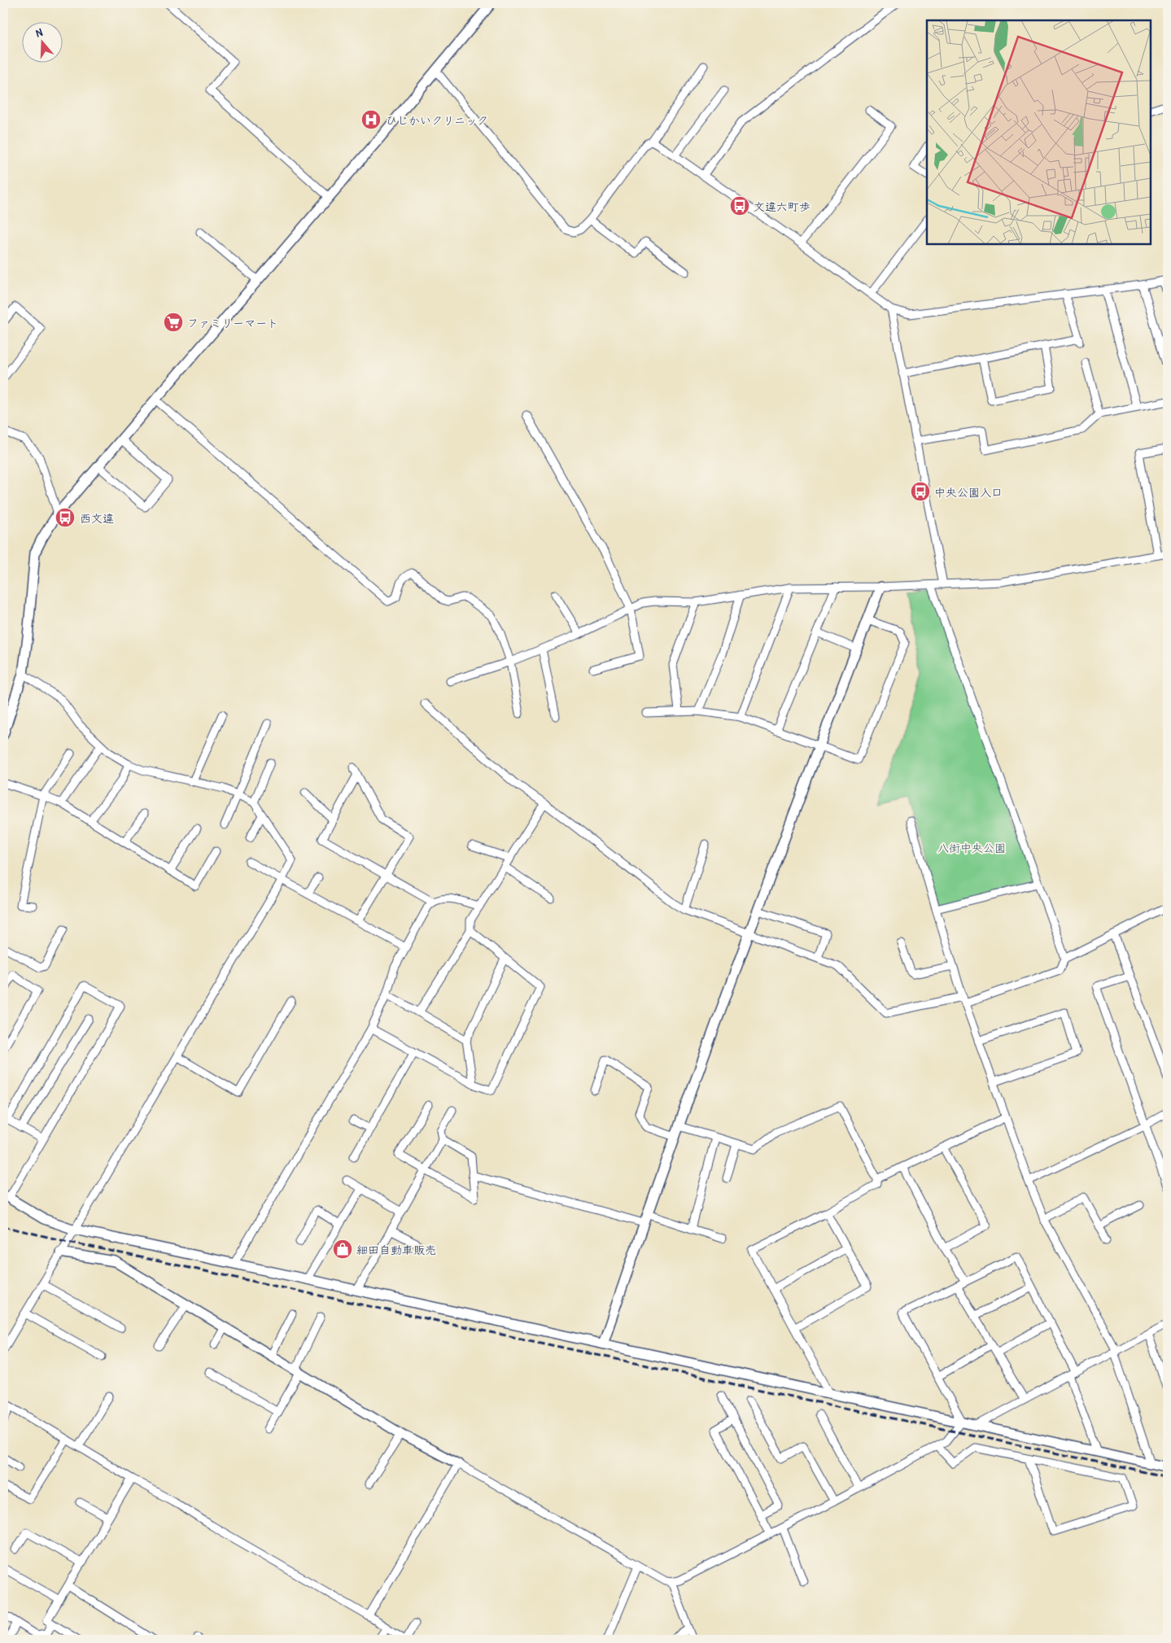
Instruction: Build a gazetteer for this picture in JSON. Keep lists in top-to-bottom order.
{
  "parks": ["八街中央公園"],
  "places": {
    "hospital": ["ひじかいクリニック"],
    "bus stop": ["文違六町歩", "中央公園入口", "西文違"],
    "supermarket": ["ファミリーマート"],
    "shop": ["細田自動車販売"]
  },
  "north": "top"
}
